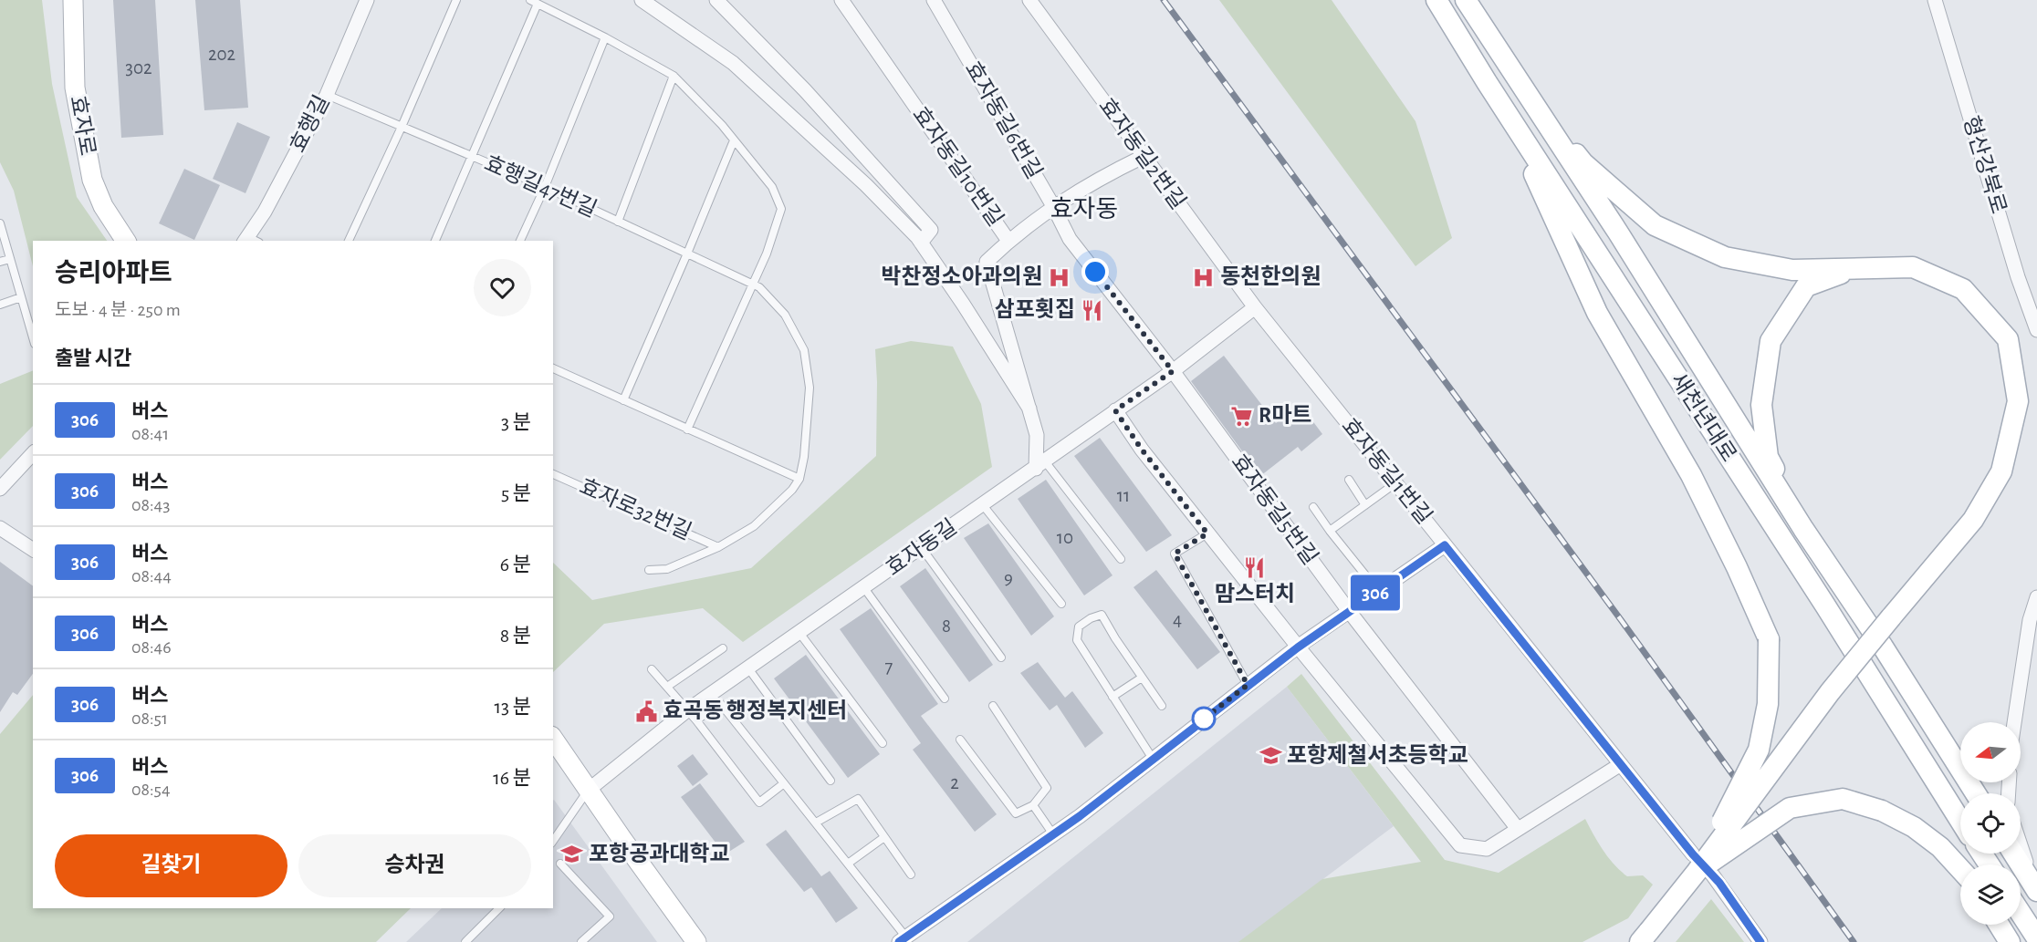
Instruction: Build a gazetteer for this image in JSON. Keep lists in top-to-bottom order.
{
  "streets": {
    "main road": ["새천년대로"],
    "street": [
      "효자동길6번길",
      "효행길",
      "효자로",
      "효자동길2번길",
      "형산강북로",
      "효자동길10번길",
      "효자동길1번길",
      "효자동길5번길",
      "효자동길"
    ],
    "lane": ["효행길47번길", "효자로32번길"]
  },
  "crossings": [
    ["효자동길6번길", "효자동길5번길"],
    ["효자동길6번길", "효자동길"],
    ["효행길", "효행길47번길"],
    ["효자동길2번길", "효자동길1번길"],
    ["효자동길2번길", "효자동길"],
    ["효자동길10번길", "효자동길"],
    ["효행길47번길", "효자로32번길"],
    ["효자동길1번길", "효자동길"],
    ["효자동길5번길", "효자동길"]
  ],
  "districts": ["효자동"],
  "places": {
    "hospital": ["박찬정소아과의원", "동천한의원"],
    "restaurant": ["삼포횟집", "맘스터치"],
    "supermarket": ["R마트"],
    "public building": ["효곡동 행정복지센터"],
    "school or university": ["포항제철서초등학교", "포항공과대학교"]
  },
  "lines": ["bus line 306"],
  "house_numbers": [
    "202",
    "302",
    "11",
    "10",
    "9",
    "4",
    "8",
    "7",
    "2"
  ],
  "north": "left",
  "page": {
    "on_map": "306",
    "heading": [
      ["승리아파트", "도보 · 4 분 · 250 m"],
      "출발 시간"
    ],
    "list": [
      {
        "mark": "306",
        "name": "버스",
        "note": "08:41",
        "value": "3 분"
      },
      {
        "mark": "306",
        "name": "버스",
        "note": "08:43",
        "value": "5 분"
      },
      {
        "mark": "306",
        "name": "버스",
        "note": "08:44",
        "value": "6 분"
      },
      {
        "mark": "306",
        "name": "버스",
        "note": "08:46",
        "value": "8 분"
      },
      {
        "mark": "306",
        "name": "버스",
        "note": "08:51",
        "value": "13 분"
      },
      {
        "mark": "306",
        "name": "버스",
        "note": "08:54",
        "value": "16 분"
      }
    ],
    "buttons": ["길찾기", "승차권"]
  }
}
